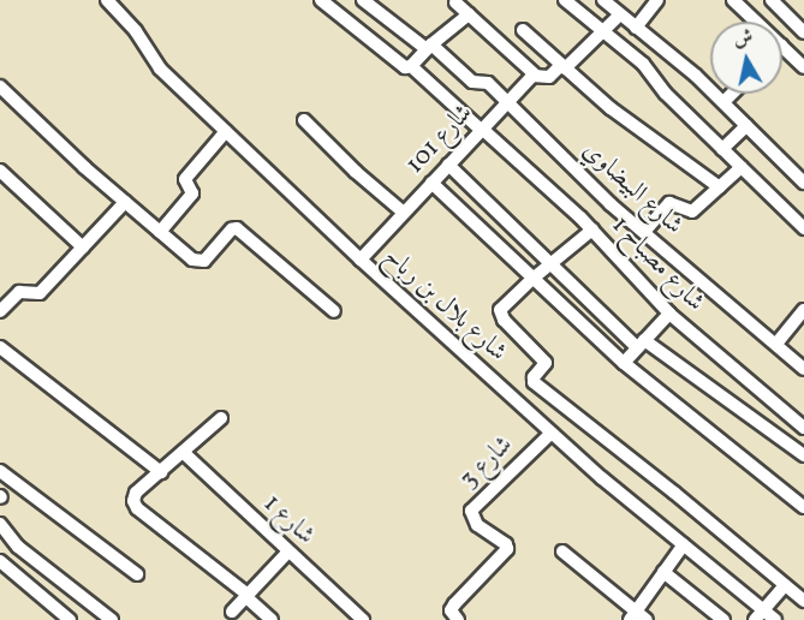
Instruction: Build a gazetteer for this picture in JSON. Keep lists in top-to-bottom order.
{
  "streets": {
    "street": [
      "شارع 101",
      "شارع البيضاوي",
      "شارع مصباح 1",
      "شارع بلال بن رباح",
      "شارع 3",
      "شارع 1"
    ]
  },
  "crossings": [
    ["شارع 101", "شارع البيضاوي"],
    ["شارع 101", "شارع مصباح 1"],
    ["شارع 101", "شارع بلال بن رباح"],
    ["شارع بلال بن رباح", "شارع 3"]
  ],
  "north": "top"
}
